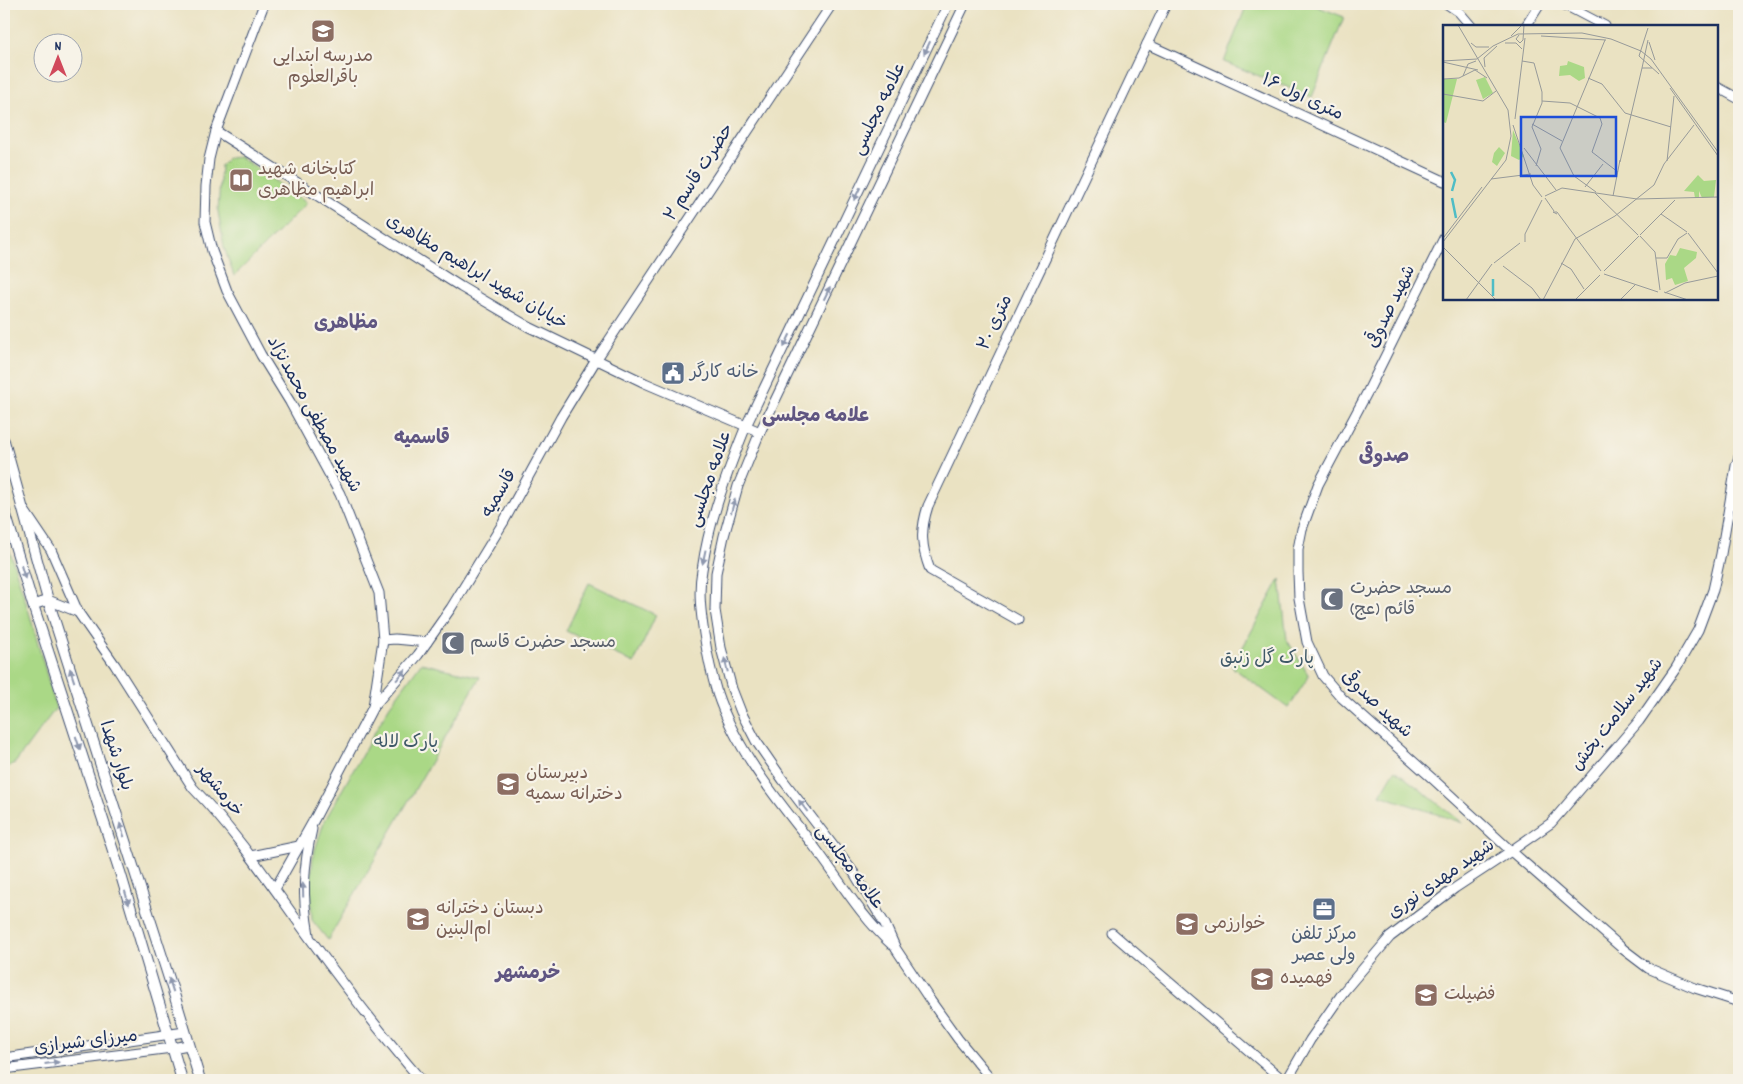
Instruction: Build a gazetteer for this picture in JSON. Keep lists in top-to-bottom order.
{
  "streets": {
    "main road": [
      "۱۶ متری اول",
      "علامه مجلسی",
      "۲ حضرت قاسم",
      "خیابان شهید ابراهیم مظاهری",
      "شهید صدوقی",
      "۲۰ متری",
      "شهید مصطفی محمدنژاد",
      "قاسمیه",
      "شهید سلامت بخش",
      "بلوار شهدا",
      "خرمشهر",
      "شهید مهدی نوری",
      "میرزای شیرازی"
    ]
  },
  "crossings": [
    ["۱۶ متری اول", "۲۰ متری"],
    ["علامه مجلسی", "خیابان شهید ابراهیم مظاهری"],
    ["۲ حضرت قاسم", "خیابان شهید ابراهیم مظاهری"],
    ["۲ حضرت قاسم", "قاسمیه"],
    ["خیابان شهید ابراهیم مظاهری", "شهید مصطفی محمدنژاد"],
    ["خیابان شهید ابراهیم مظاهری", "قاسمیه"],
    ["شهید صدوقی", "شهید سلامت بخش"],
    ["شهید صدوقی", "شهید مهدی نوری"],
    ["شهید مصطفی محمدنژاد", "قاسمیه"],
    ["شهید مصطفی محمدنژاد", "خرمشهر"],
    ["شهید سلامت بخش", "شهید مهدی نوری"],
    ["بلوار شهدا", "خرمشهر"],
    ["بلوار شهدا", "میرزای شیرازی"]
  ],
  "districts": [
    "مظاهری",
    "علامه مجلسی",
    "قاسمیه",
    "صدوقی",
    "خرمشهر"
  ],
  "parks": ["پارک گل زنبق", "پارک لاله"],
  "places": {
    "school or university": [
      "مدرسه ابتدایی باقرالعلوم",
      "دبیرستان دخترانه سمیه",
      "دبستان دخترانه ام‌البنین",
      "خوارزمی",
      "فهمیده",
      "فضیلت"
    ],
    "library": ["کتابخانه شهید ابراهیم مظاهری"],
    "public building": ["خانه کارگر"],
    "mosque": ["مسجد حضرت قائم (عج)", "مسجد حضرت قاسم"],
    "office": ["مرکز تلفن ولی عصر"]
  },
  "north": "top"
}
